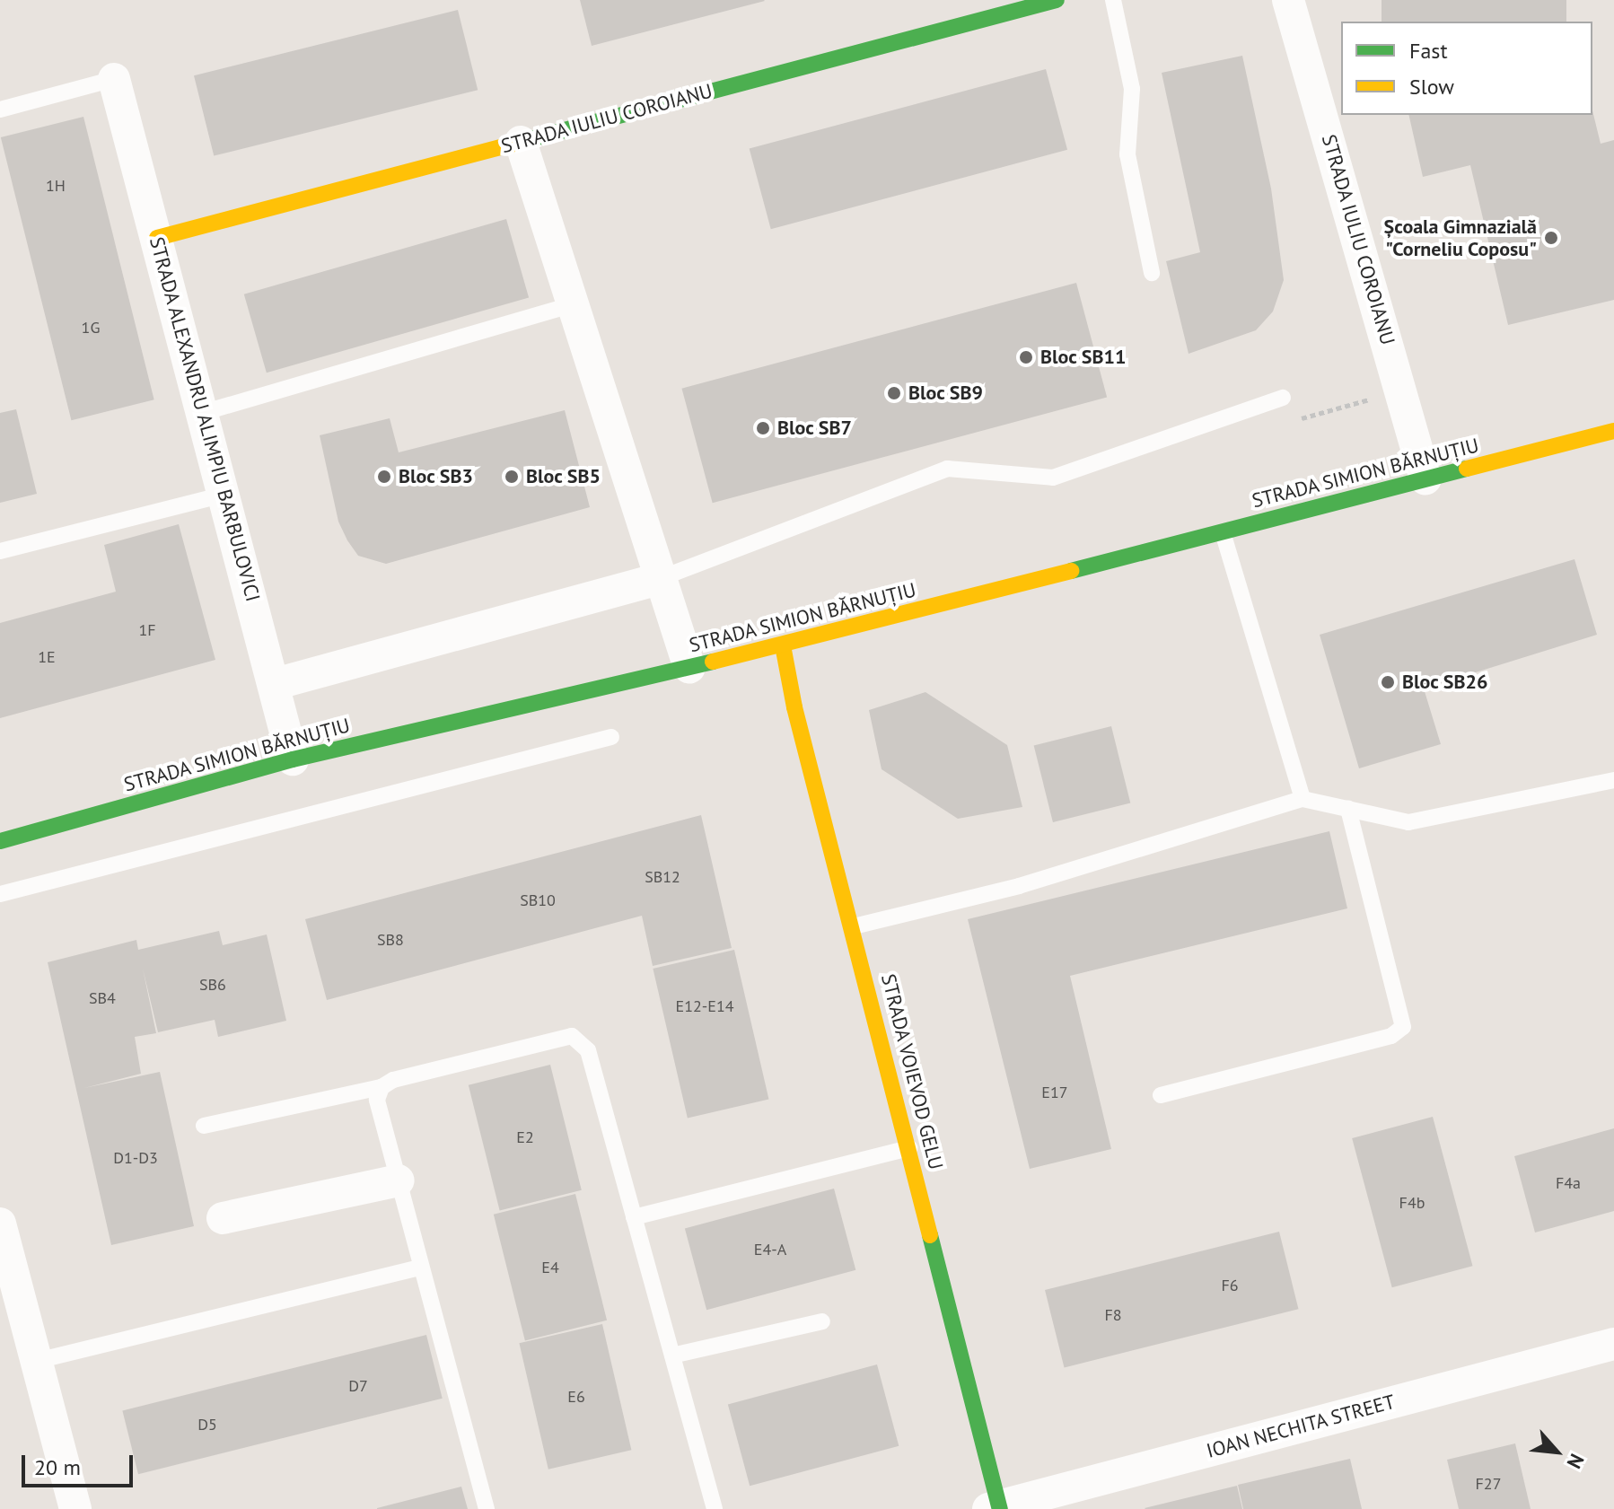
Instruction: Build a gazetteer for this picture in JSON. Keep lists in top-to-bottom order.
{
  "streets": {
    "street": [
      "STRADA IULIU COROIANU",
      "STRADA ALEXANDRU ALIMPIU BARBULOVICI",
      "STRADA SIMION BĂRNUȚIU",
      "STRADA VOIEVOD GELU",
      "IOAN NECHITA STREET"
    ]
  },
  "crossings": [
    ["STRADA IULIU COROIANU", "STRADA ALEXANDRU ALIMPIU BARBULOVICI"],
    ["STRADA IULIU COROIANU", "STRADA SIMION BĂRNUȚIU"],
    ["STRADA ALEXANDRU ALIMPIU BARBULOVICI", "STRADA SIMION BĂRNUȚIU"],
    ["STRADA SIMION BĂRNUȚIU", "STRADA VOIEVOD GELU"],
    ["STRADA VOIEVOD GELU", "IOAN NECHITA STREET"]
  ],
  "places": [
    "Școala Gimnazială \"Corneliu Coposu\"",
    "Bloc SB11",
    "Bloc SB9",
    "Bloc SB7",
    "Bloc SB3",
    "Bloc SB5",
    "Bloc SB26"
  ],
  "house_numbers": [
    "1H",
    "1G",
    "1F",
    "1E",
    "SB12",
    "SB10",
    "SB8",
    "SB6",
    "SB4",
    "E12-E14",
    "E17",
    "E2",
    "D1-D3",
    "F4a",
    "F4b",
    "E4-A",
    "E4",
    "F6",
    "F8",
    "D7",
    "E6",
    "D5",
    "F27"
  ],
  "legend": ["Fast", "Slow"],
  "scale_bar": "20 m",
  "north": "bottom right"
}
